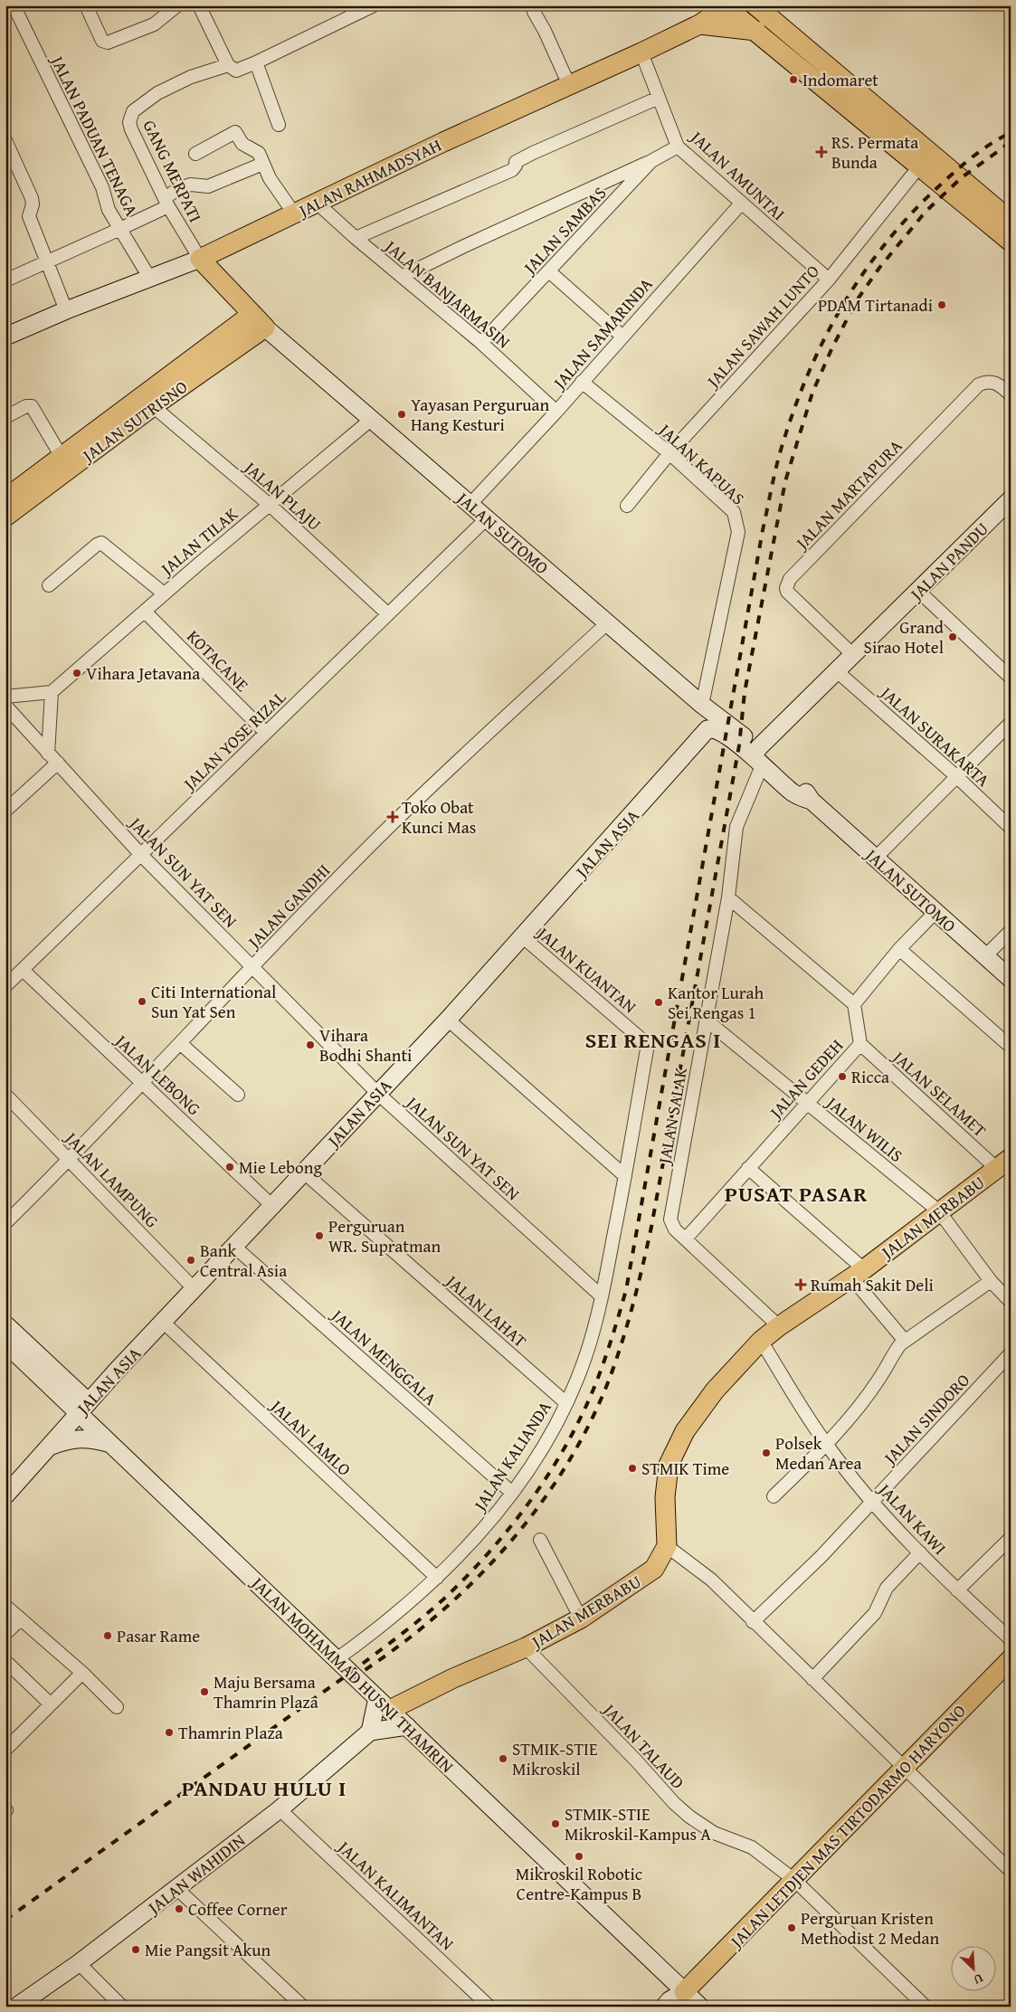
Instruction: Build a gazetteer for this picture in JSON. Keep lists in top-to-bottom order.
{
  "streets": {
    "main road": [
      "JALAN RAHMADSYAH",
      "JALAN SUTRISNO",
      "JALAN SUTOMO",
      "JALAN PANDU",
      "JALAN ASIA",
      "JALAN MERBABU",
      "JALAN MOHAMMAD HUSNI THAMRIN",
      "JALAN LETDJEN MAS TIRTODARMO HARYONO",
      "JALAN WAHIDIN"
    ],
    "street": [
      "JALAN PADUAN TENAGA",
      "GANG MERPATI",
      "JALAN AMUNTAI",
      "JALAN SAMBAS",
      "JALAN BANJARMASIN",
      "JALAN SAWAH LUNTO",
      "JALAN SAMARINDA",
      "JALAN KAPUAS",
      "JALAN MARTAPURA",
      "JALAN PLAJU",
      "JALAN TILAK",
      "KOTACANE",
      "JALAN SURAKARTA",
      "JALAN YOSE RIZAL",
      "JALAN SUN YAT SEN",
      "JALAN GANDHI",
      "JALAN KUANTAN",
      "JALAN LEBONG",
      "JALAN GEDEH",
      "JALAN SELAMET",
      "JALAN SALAK",
      "JALAN WILIS",
      "JALAN LAMPUNG",
      "JALAN LAHAT",
      "JALAN MENGGALA",
      "JALAN SINDORO",
      "JALAN LAMLO",
      "JALAN KALIANDA",
      "JALAN KAWI",
      "JALAN TALAUD",
      "JALAN KALIMANTAN"
    ]
  },
  "crossings": [
    ["JALAN PADUAN TENAGA", "JALAN RAHMADSYAH"],
    ["GANG MERPATI", "JALAN RAHMADSYAH"],
    ["GANG MERPATI", "JALAN SUTOMO"],
    ["JALAN AMUNTAI", "JALAN RAHMADSYAH"],
    ["JALAN AMUNTAI", "JALAN SAMBAS"],
    ["JALAN AMUNTAI", "JALAN SAWAH LUNTO"],
    ["JALAN AMUNTAI", "JALAN SAMARINDA"],
    ["JALAN RAHMADSYAH", "JALAN BANJARMASIN"],
    ["JALAN RAHMADSYAH", "JALAN SUTOMO"],
    ["JALAN SAMBAS", "JALAN BANJARMASIN"],
    ["JALAN BANJARMASIN", "JALAN SAMARINDA"],
    ["JALAN SAWAH LUNTO", "JALAN KAPUAS"],
    ["JALAN SAMARINDA", "JALAN KAPUAS"],
    ["JALAN SAMARINDA", "JALAN SUTOMO"],
    ["JALAN SUTRISNO", "JALAN PLAJU"],
    ["JALAN SUTRISNO", "JALAN SUTOMO"],
    ["JALAN KAPUAS", "JALAN SUTOMO"],
    ["JALAN MARTAPURA", "JALAN PANDU"],
    ["JALAN PLAJU", "JALAN TILAK"],
    ["JALAN PLAJU", "JALAN YOSE RIZAL"],
    ["JALAN SUTOMO", "JALAN TILAK"],
    ["JALAN SUTOMO", "JALAN PANDU"],
    ["JALAN SUTOMO", "JALAN YOSE RIZAL"],
    ["JALAN SUTOMO", "JALAN ASIA"],
    ["JALAN SUTOMO", "JALAN GANDHI"],
    ["JALAN SUTOMO", "JALAN SALAK"],
    ["JALAN TILAK", "KOTACANE"],
    ["JALAN PANDU", "JALAN SURAKARTA"],
    ["JALAN PANDU", "JALAN SALAK"],
    ["KOTACANE", "JALAN YOSE RIZAL"],
    ["JALAN YOSE RIZAL", "JALAN SUN YAT SEN"],
    ["JALAN YOSE RIZAL", "JALAN LEBONG"],
    ["JALAN ASIA", "JALAN SUN YAT SEN"],
    ["JALAN ASIA", "JALAN KUANTAN"],
    ["JALAN ASIA", "JALAN LEBONG"],
    ["JALAN ASIA", "JALAN LAMPUNG"],
    ["JALAN ASIA", "JALAN LAHAT"],
    ["JALAN ASIA", "JALAN MENGGALA"],
    ["JALAN ASIA", "JALAN LAMLO"],
    ["JALAN ASIA", "JALAN MOHAMMAD HUSNI THAMRIN"],
    ["JALAN SUN YAT SEN", "JALAN GANDHI"],
    ["JALAN SUN YAT SEN", "JALAN KALIANDA"],
    ["JALAN GANDHI", "JALAN LEBONG"],
    ["JALAN GANDHI", "JALAN LAMPUNG"],
    ["JALAN KUANTAN", "JALAN KALIANDA"],
    ["JALAN GEDEH", "JALAN SELAMET"],
    ["JALAN GEDEH", "JALAN SALAK"],
    ["JALAN GEDEH", "JALAN WILIS"],
    ["JALAN SELAMET", "JALAN MERBABU"],
    ["JALAN SALAK", "JALAN WILIS"],
    ["JALAN SALAK", "JALAN MERBABU"],
    ["JALAN WILIS", "JALAN MERBABU"],
    ["JALAN MERBABU", "JALAN KAWI"],
    ["JALAN MERBABU", "JALAN MOHAMMAD HUSNI THAMRIN"],
    ["JALAN MERBABU", "JALAN TALAUD"],
    ["JALAN LAHAT", "JALAN KALIANDA"],
    ["JALAN MENGGALA", "JALAN KALIANDA"],
    ["JALAN SINDORO", "JALAN KAWI"],
    ["JALAN LAMLO", "JALAN KALIANDA"],
    ["JALAN KALIANDA", "JALAN MOHAMMAD HUSNI THAMRIN"],
    ["JALAN MOHAMMAD HUSNI THAMRIN", "JALAN LETDJEN MAS TIRTODARMO HARYONO"],
    ["JALAN TALAUD", "JALAN LETDJEN MAS TIRTODARMO HARYONO"],
    ["JALAN WAHIDIN", "JALAN KALIMANTAN"]
  ],
  "districts": ["SEI RENGAS I", "PUSAT PASAR", "PANDAU HULU I"],
  "places": {
    "other": [
      "Indomaret",
      "PDAM Tirtanadi",
      "Yayasan Perguruan Hang Kesturi",
      "Grand Sirao Hotel",
      "Vihara Jetavana",
      "Citi International Sun Yat Sen",
      "Kantor Lurah Sei Rengas 1",
      "Vihara Bodhi Shanti",
      "Ricca",
      "Mie Lebong",
      "Perguruan WR. Supratman",
      "Bank Central Asia",
      "Polsek Medan Area",
      "STMIK Time",
      "Pasar Rame",
      "Maju Bersama Thamrin Plaza",
      "Thamrin Plaza",
      "STMIK-STIE Mikroskil",
      "STMIK-STIE Mikroskil-Kampus A",
      "Mikroskil Robotic Centre-Kampus B",
      "Coffee Corner",
      "Perguruan Kristen Methodist 2 Medan",
      "Mie Pangsit Akun"
    ],
    "health": ["RS. Permata Bunda", "Toko Obat Kunci Mas", "Rumah Sakit Deli"]
  },
  "north": "bottom right"
}
